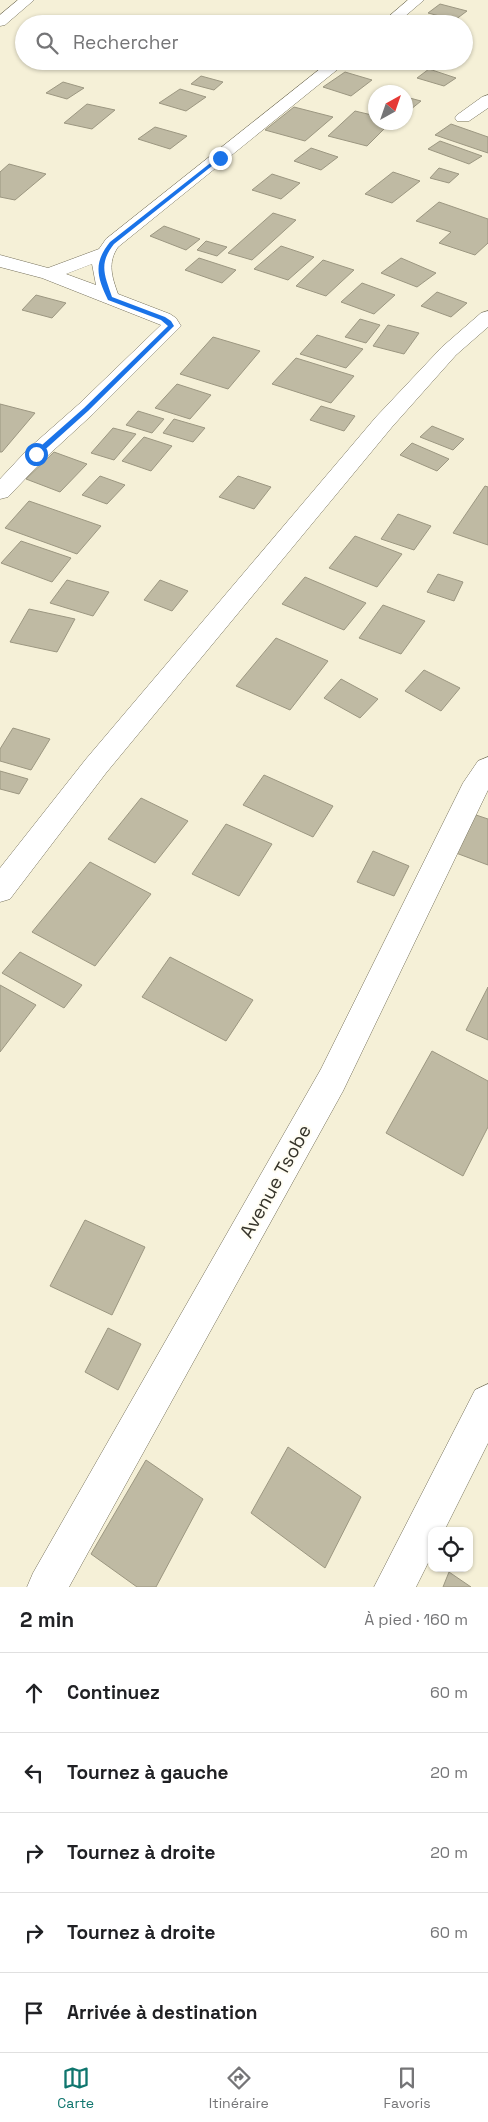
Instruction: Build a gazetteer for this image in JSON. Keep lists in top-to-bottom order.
{
  "streets": {
    "street": ["Avenue Tsobe"]
  },
  "north": "top right",
  "page": {
    "search": "Rechercher",
    "heading": ["2 min", "À pied · 160 m"],
    "list": [
      ["Continuez", "60 m"],
      ["Tournez à gauche", "20 m"],
      ["Tournez à droite", "20 m"],
      ["Tournez à droite", "60 m"],
      "Arrivée à destination"
    ],
    "nav": ["Carte", "Itinéraire", "Favoris"]
  }
}
